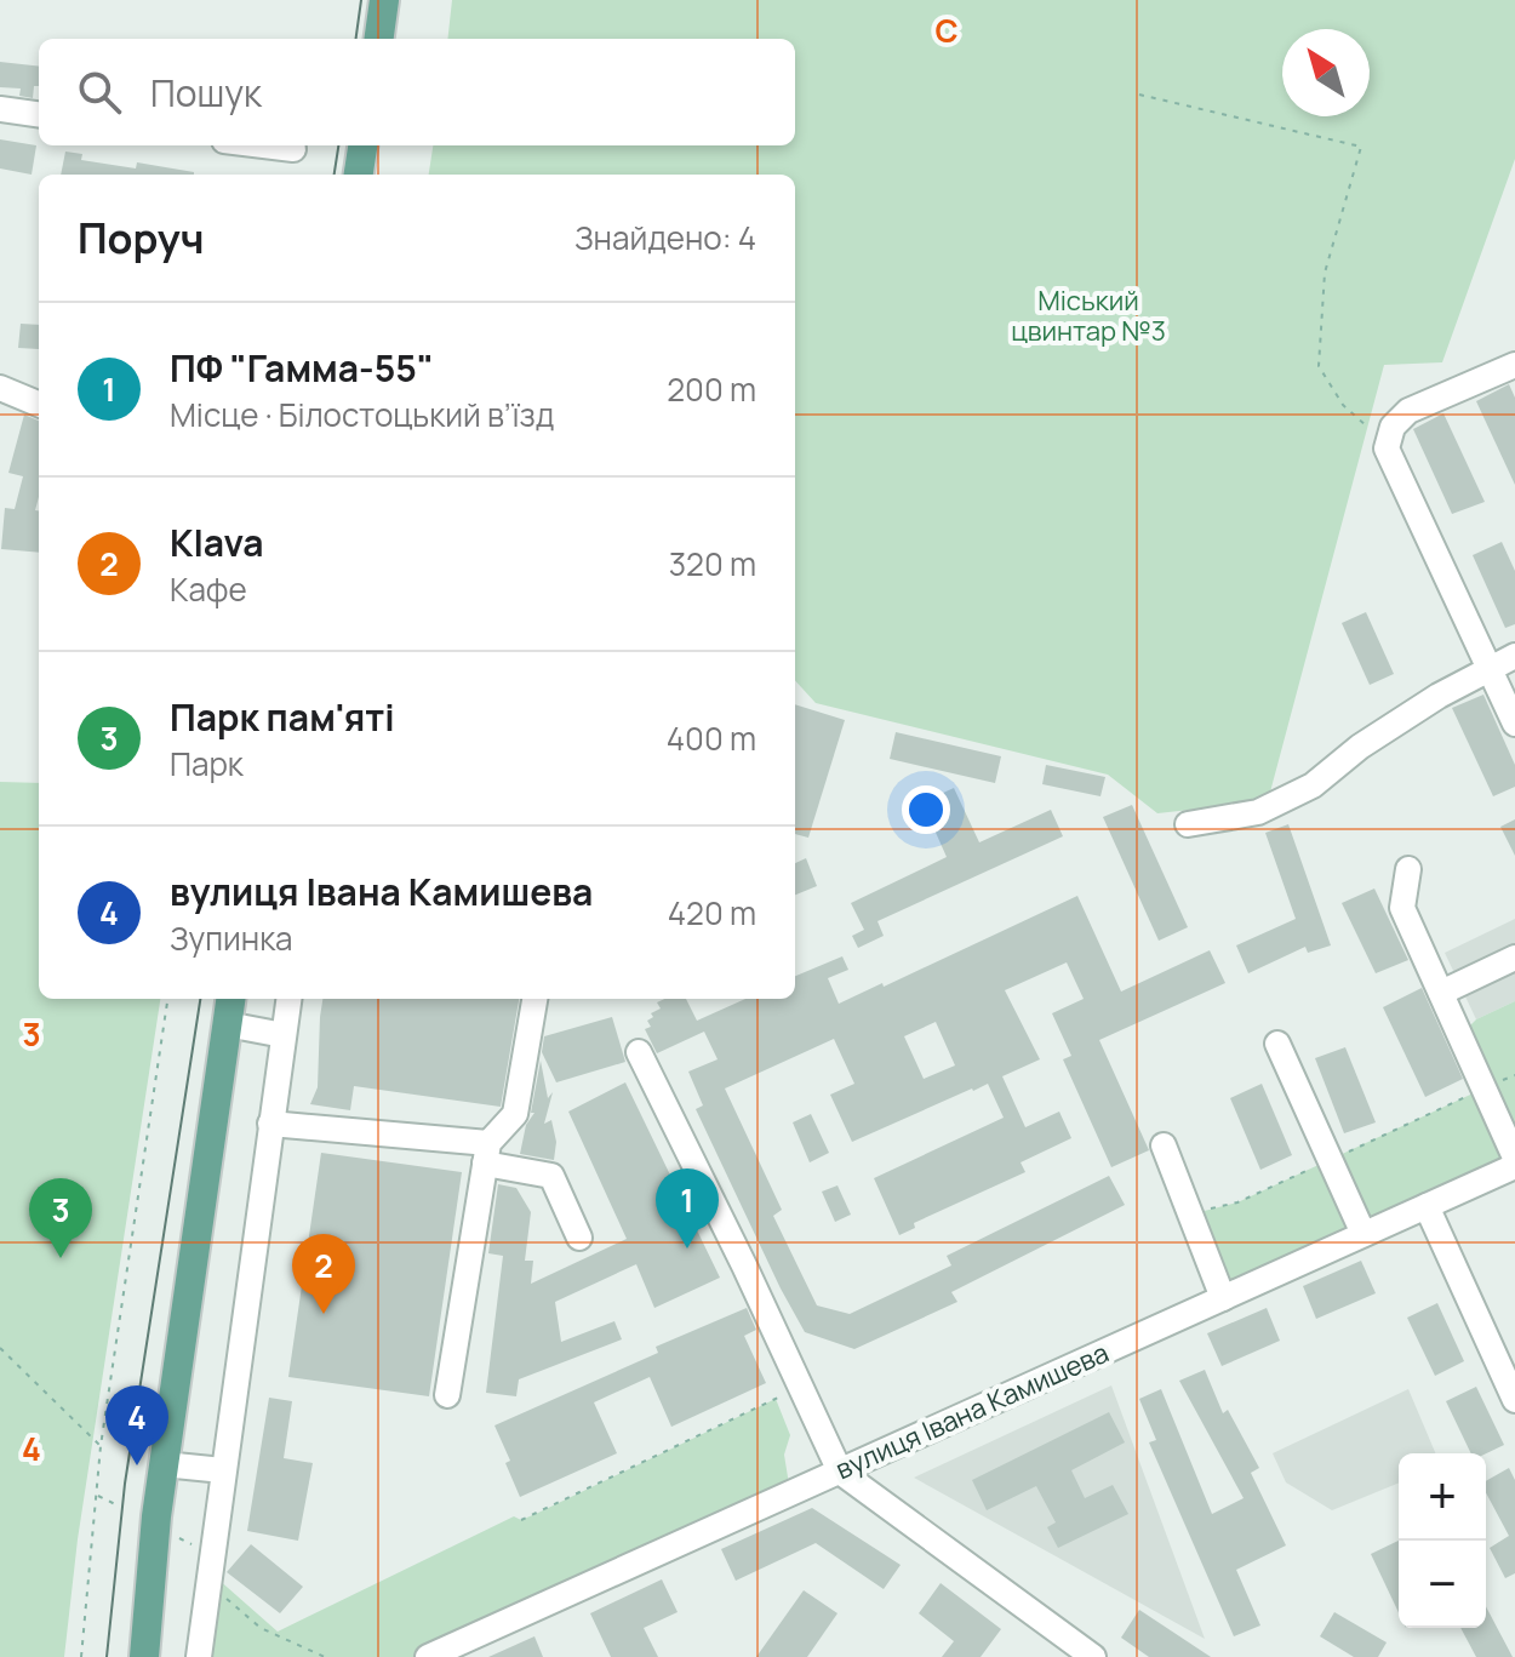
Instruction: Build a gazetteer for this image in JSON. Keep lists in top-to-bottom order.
{
  "streets": {
    "street": ["вулиця Івана Камишева"]
  },
  "parks": ["Міський цвинтар №3"],
  "north": "top left",
  "page": {
    "search": "Пошук",
    "heading": ["Поруч", "Знайдено: 4"],
    "list": [
      {
        "mark": "1",
        "name": "ПФ \"Гамма-55\"",
        "note": "Місце · Білостоцький в’їзд",
        "value": "200 m"
      },
      {
        "mark": "2",
        "name": "Klava",
        "note": "Кафе",
        "value": "320 m"
      },
      {
        "mark": "3",
        "name": "Парк пам'яті",
        "note": "Парк",
        "value": "400 m"
      },
      {
        "mark": "4",
        "name": "вулиця Івана Камишева",
        "note": "Зупинка",
        "value": "420 m"
      }
    ],
    "pins": [
      "1",
      "3",
      "2",
      "4"
    ],
    "map_buttons": ["+", "−"]
  },
  "grid": {
    "columns": ["C"],
    "rows": ["3", "4"]
  }
}
